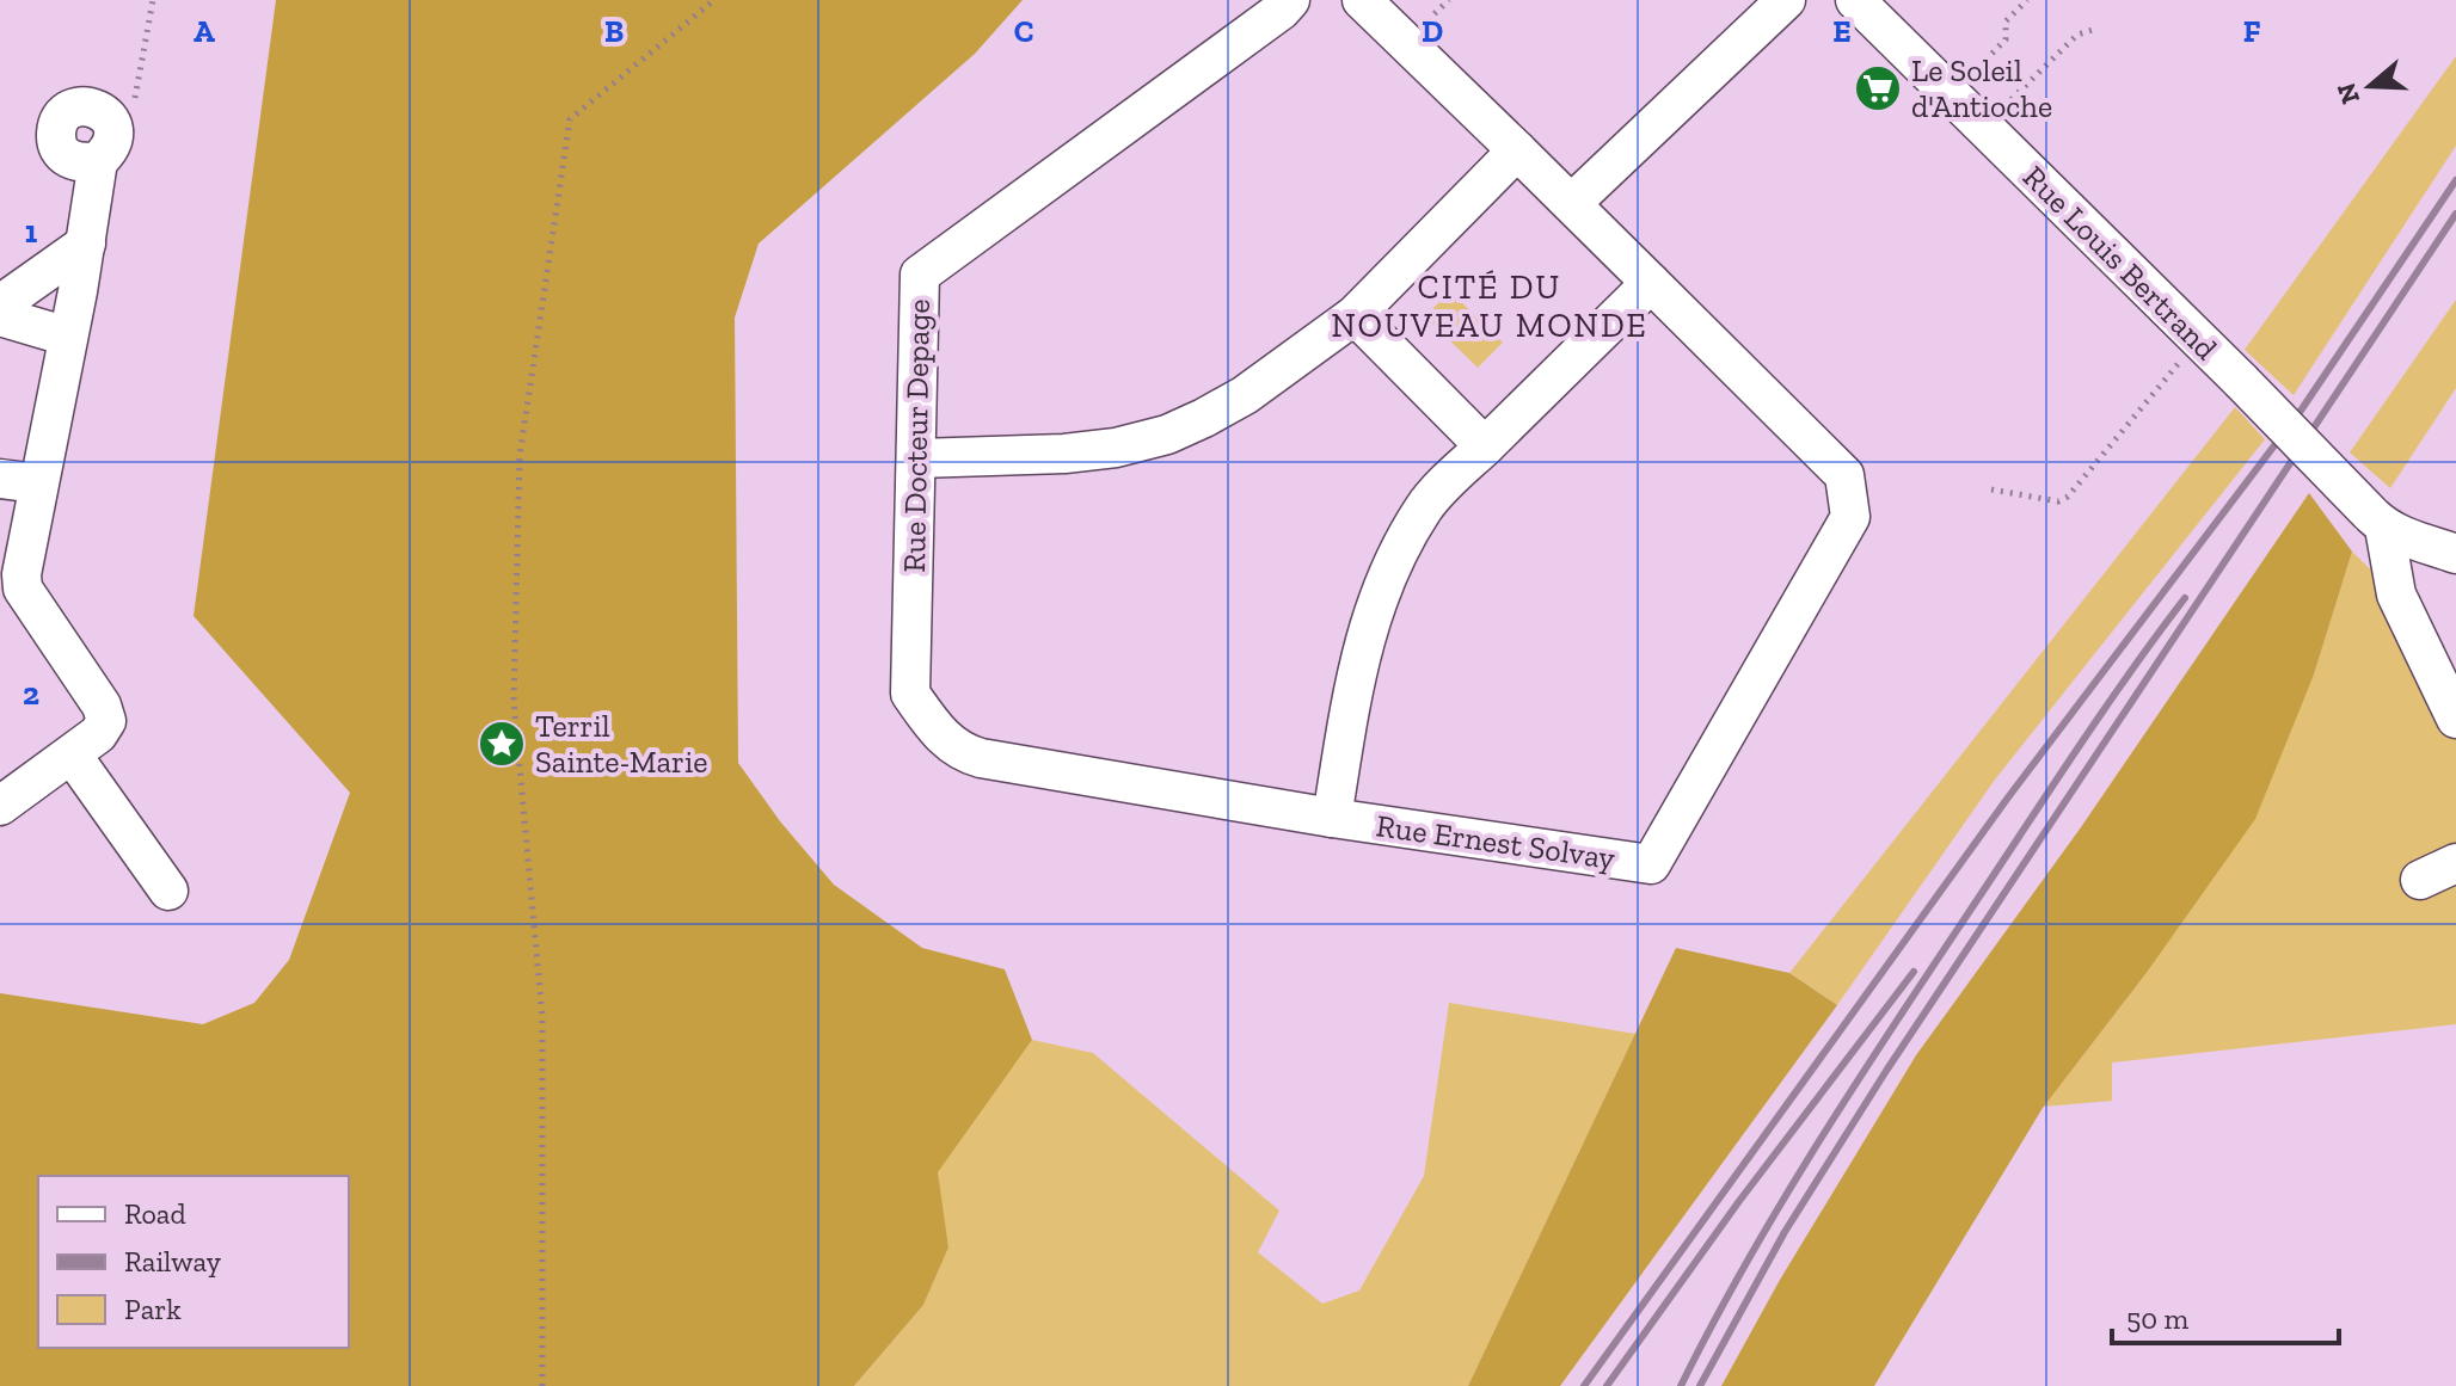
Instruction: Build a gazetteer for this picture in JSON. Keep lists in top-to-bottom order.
{
  "streets": {
    "street": ["Rue Louis Bertrand", "Rue Docteur Depage", "Rue Ernest Solvay"]
  },
  "crossings": [
    ["Rue Docteur Depage", "Rue Ernest Solvay"]
  ],
  "districts": ["CITÉ DU NOUVEAU MONDE"],
  "places": {
    "supermarket": ["Le Soleil d'Antioche"],
    "place": ["Terril Sainte-Marie"]
  },
  "legend": ["Road", "Railway", "Park"],
  "scale_bar": "50 m",
  "north": "left",
  "grid": {
    "columns": [
      "A",
      "B",
      "C",
      "D",
      "E",
      "F"
    ],
    "rows": ["1", "2"]
  }
}
